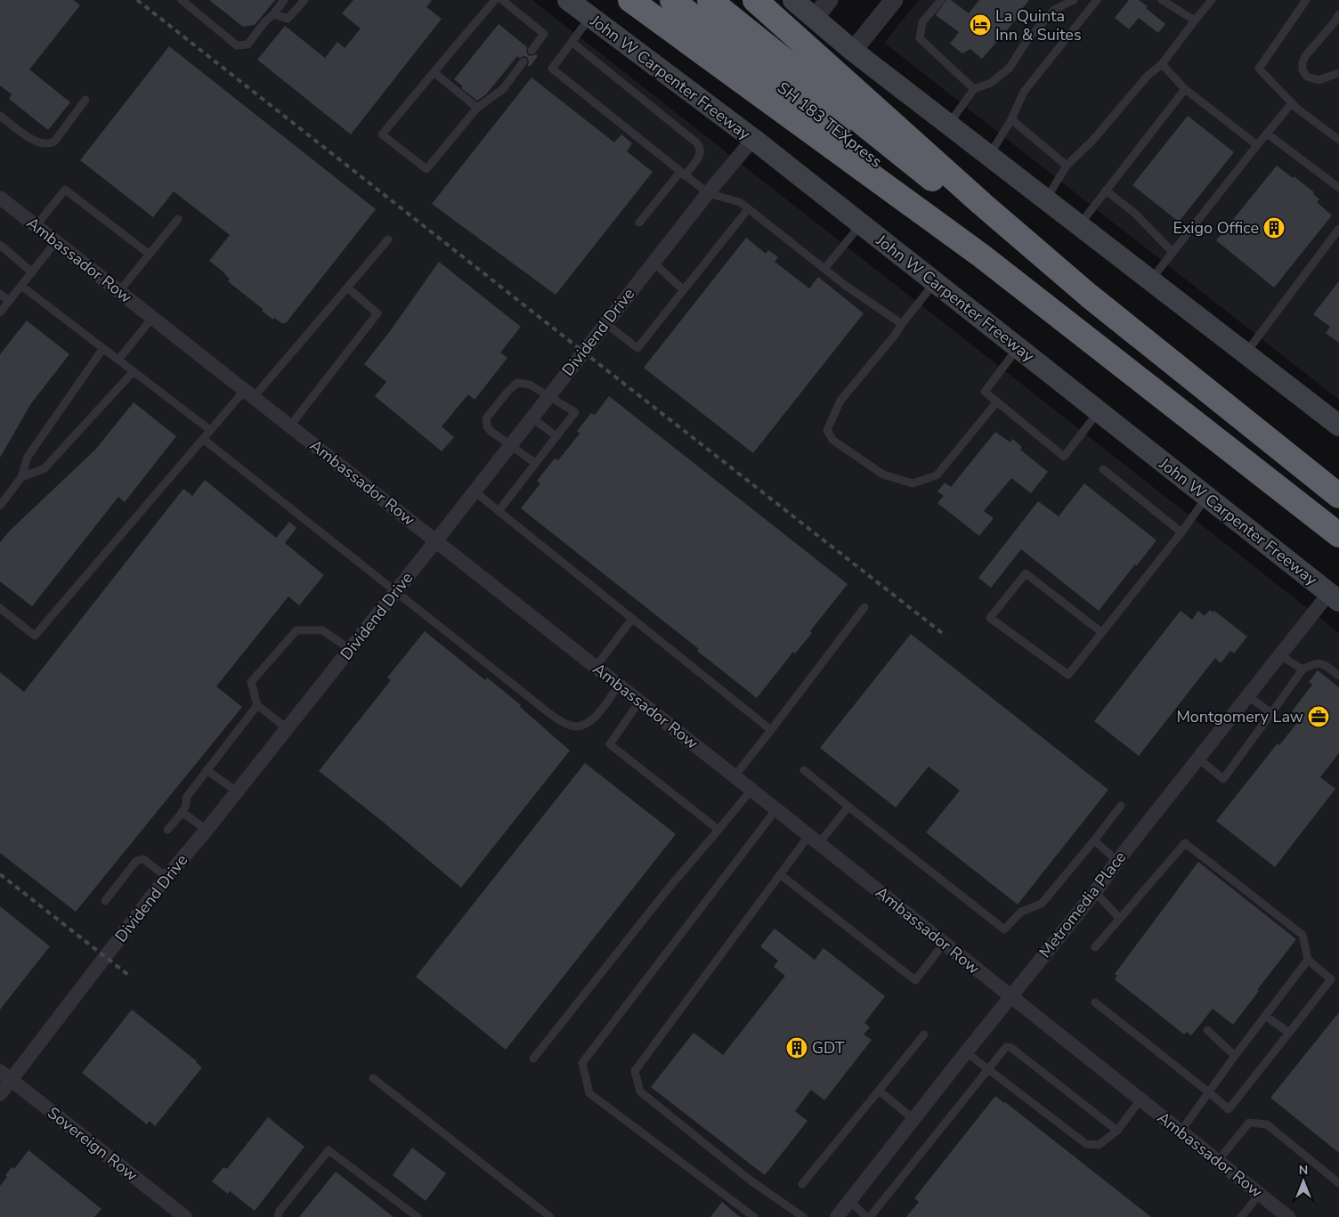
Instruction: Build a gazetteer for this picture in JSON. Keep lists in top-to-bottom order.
{
  "streets": {
    "highway": ["SH 183 TEXpress"],
    "main road": ["John W Carpenter Freeway"],
    "street": [
      "Ambassador Row",
      "Dividend Drive",
      "Metromedia Place",
      "Sovereign Row"
    ]
  },
  "crossings": [
    ["John W Carpenter Freeway", "Dividend Drive"],
    ["John W Carpenter Freeway", "Metromedia Place"],
    ["Ambassador Row", "Dividend Drive"],
    ["Ambassador Row", "Metromedia Place"],
    ["Dividend Drive", "Sovereign Row"]
  ],
  "places": {
    "hotel": ["La Quinta Inn & Suites"],
    "building": ["Exigo Office", "GDT"],
    "office": ["Montgomery Law"]
  },
  "north": "top"
}
